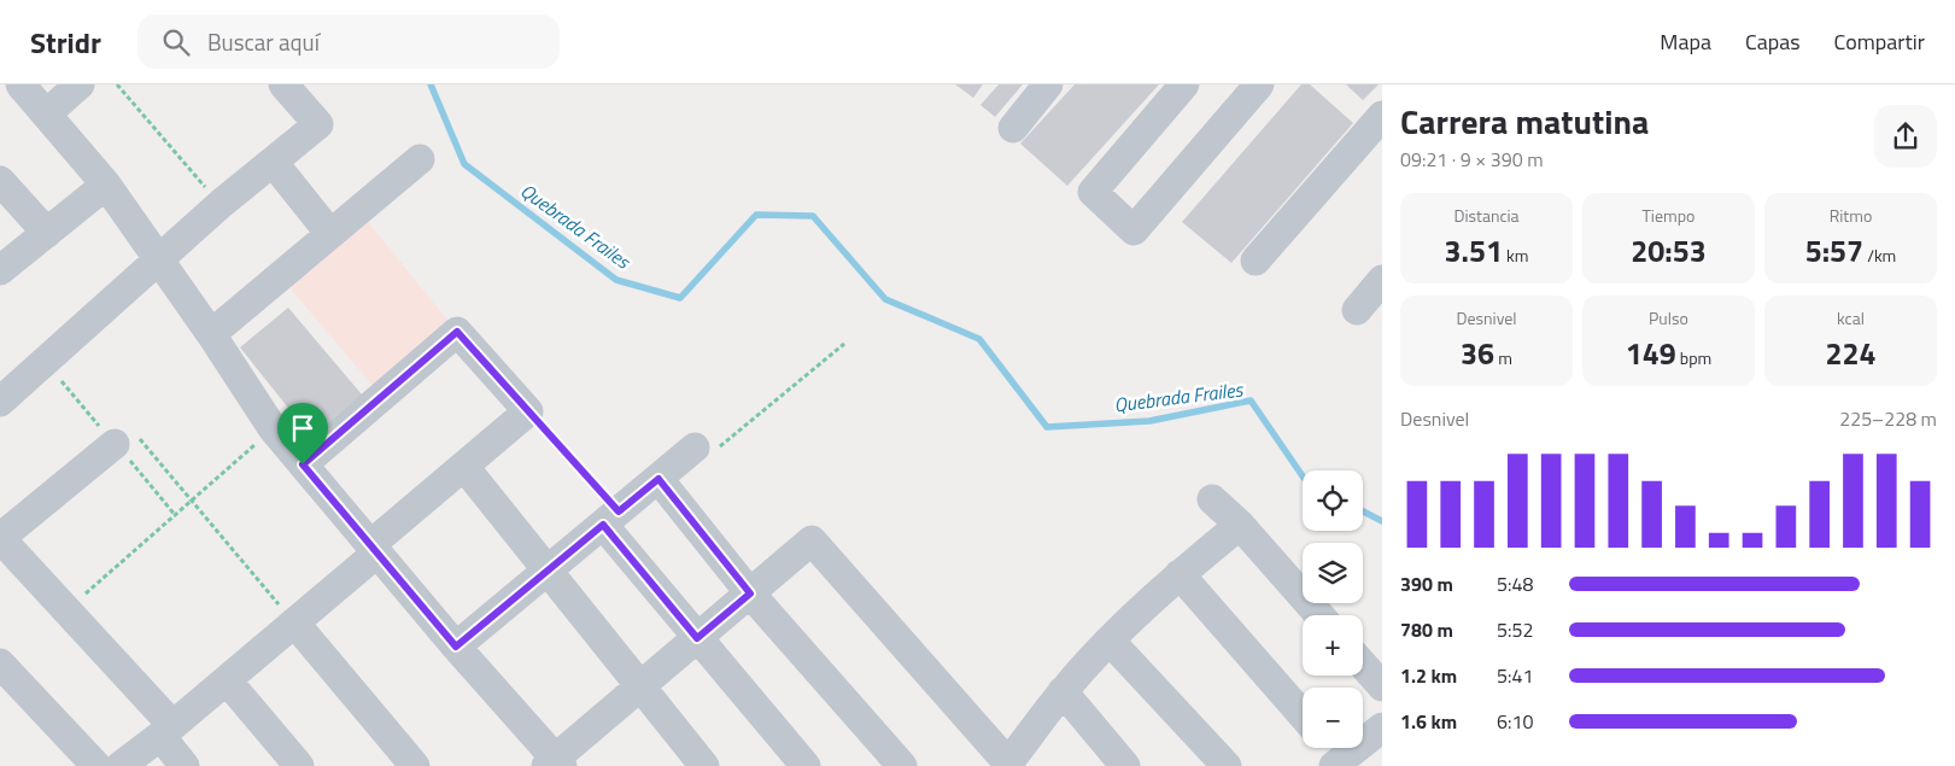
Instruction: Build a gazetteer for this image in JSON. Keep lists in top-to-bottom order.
{
  "water": ["Quebrada Frailes"],
  "page": {
    "header": "Stridr",
    "search": "Buscar aquí",
    "nav": ["Mapa", "Capas", "Compartir"],
    "heading": ["Carrera matutina", "09:21 · 9 × 390 m"],
    "stats": [
      ["Distancia", "3.51 km"],
      ["Tiempo", "20:53"],
      ["Ritmo", "5:57 /km"],
      ["Desnivel", "36 m"],
      ["Pulso", "149 bpm"],
      ["kcal", "224"]
    ],
    "chart": ["Desnivel", "225–228 m"],
    "map_buttons": ["+", "−"],
    "list": [
      {
        "name": "390 m",
        "note": "5:48"
      },
      {
        "name": "780 m",
        "note": "5:52"
      },
      {
        "name": "1.2 km",
        "note": "5:41"
      },
      {
        "name": "1.6 km",
        "note": "6:10"
      }
    ]
  }
}
